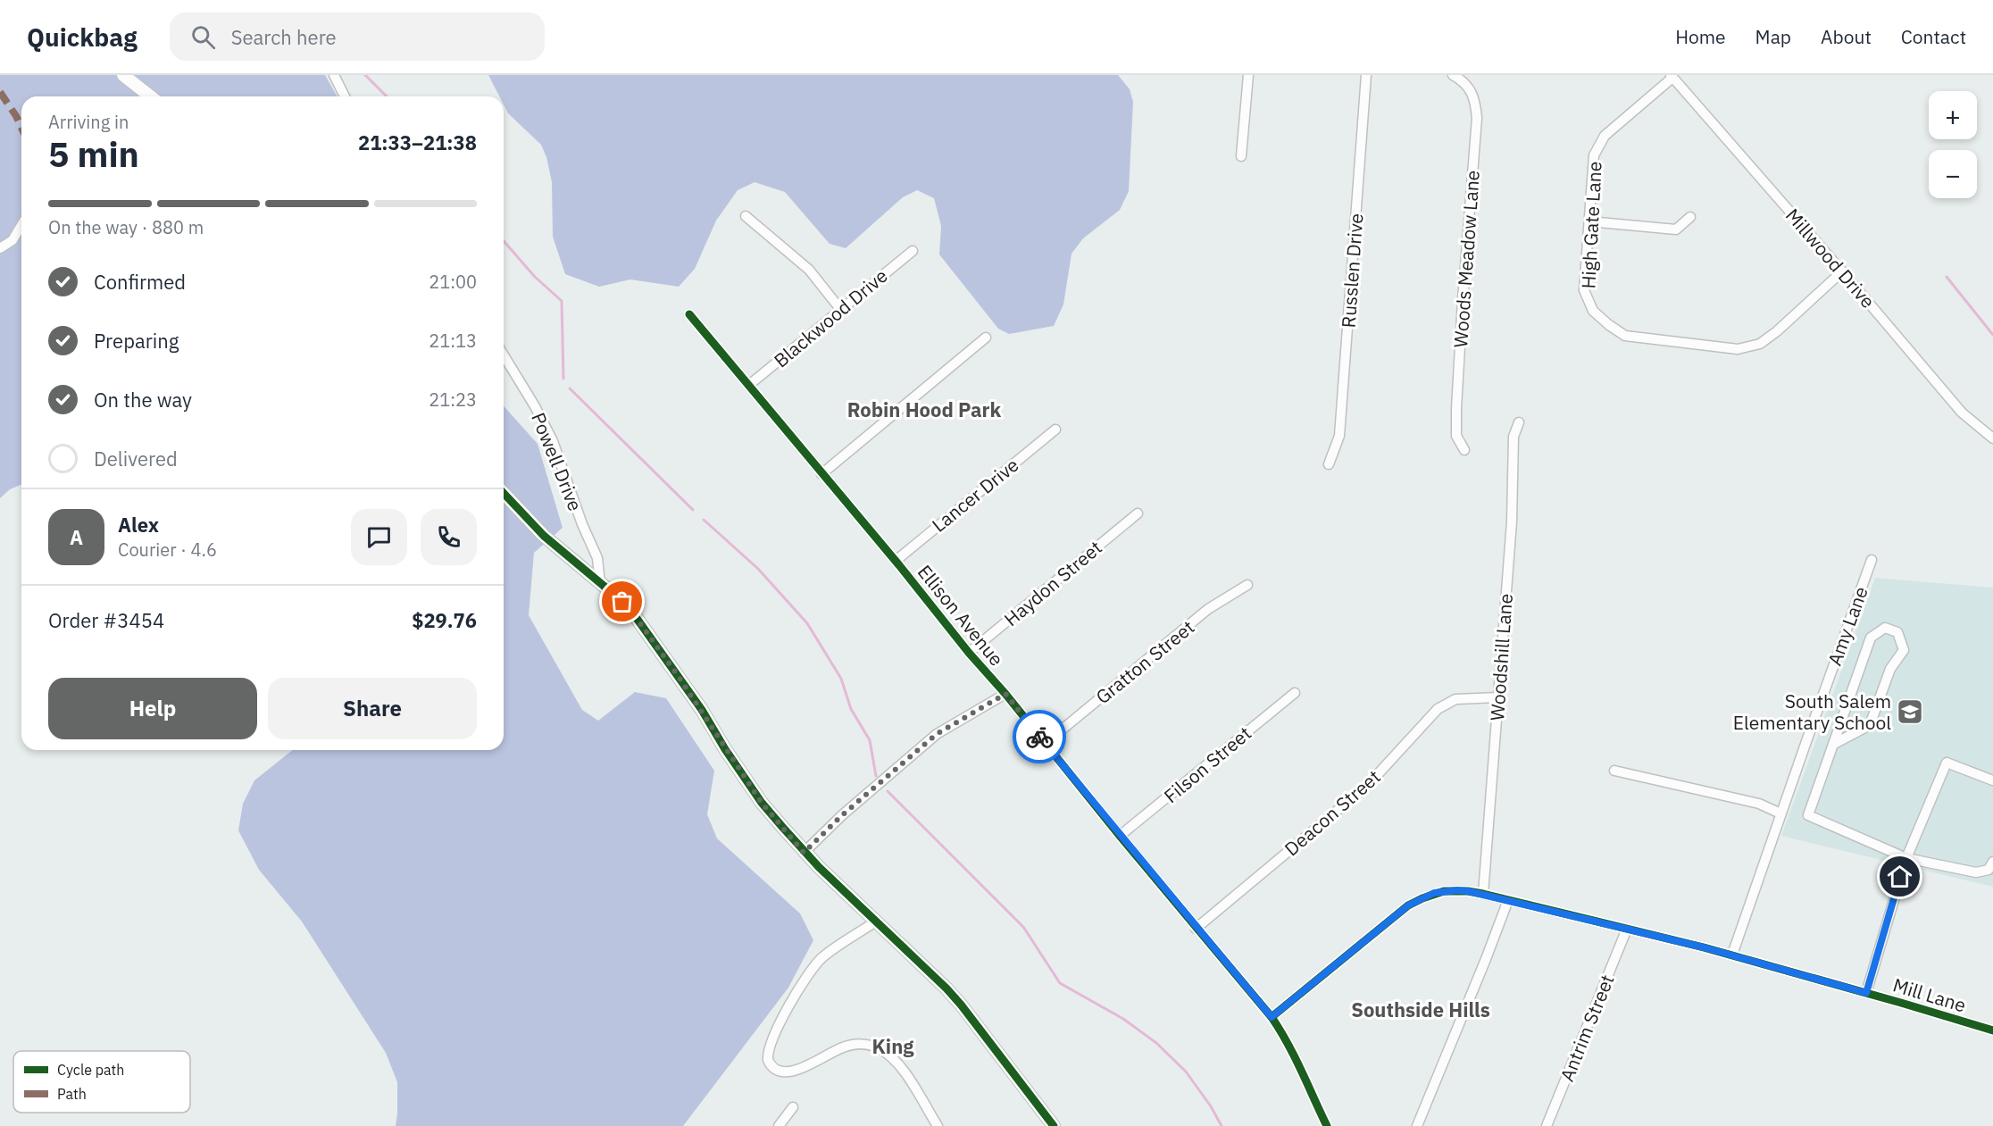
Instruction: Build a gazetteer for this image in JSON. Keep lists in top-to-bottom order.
{
  "streets": {
    "street": [
      "High Gate Lane",
      "Millwood Drive",
      "Woods Meadow Lane",
      "Russlen Drive",
      "Blackwood Drive",
      "Powell Drive",
      "Lancer Drive",
      "Haydon Street",
      "Ellison Avenue",
      "Amy Lane",
      "Woodshill Lane",
      "Gratton Street",
      "Filson Street",
      "Deacon Street",
      "Mill Lane",
      "Antrim Street"
    ]
  },
  "crossings": [
    ["High Gate Lane", "Millwood Drive"],
    ["Blackwood Drive", "Ellison Avenue"],
    ["Lancer Drive", "Ellison Avenue"],
    ["Haydon Street", "Ellison Avenue"],
    ["Ellison Avenue", "Gratton Street"],
    ["Ellison Avenue", "Filson Street"],
    ["Ellison Avenue", "Deacon Street"],
    ["Ellison Avenue", "Mill Lane"],
    ["Amy Lane", "Mill Lane"],
    ["Woodshill Lane", "Deacon Street"],
    ["Woodshill Lane", "Mill Lane"],
    ["Mill Lane", "Antrim Street"]
  ],
  "districts": ["Robin Hood Park", "Southside Hills", "King"],
  "places": {
    "school or university": ["South Salem Elementary School"]
  },
  "legend": ["Cycle path", "Path"],
  "page": {
    "header": "Quickbag",
    "search": "Search here",
    "nav": [
      "Home",
      "Map",
      "About",
      "Contact"
    ],
    "map_buttons": ["+", "−"],
    "heading": ["5 min", "Arriving in", "21:33–21:38"],
    "panel": [
      "Alex",
      "Courier · 4.6",
      "Order #3454",
      "$29.76"
    ],
    "bar": "On the way · 880 m",
    "list": [
      ["Confirmed", "21:00"],
      ["Preparing", "21:13"],
      ["On the way", "21:23"],
      "Delivered"
    ],
    "round": "A",
    "buttons": ["Help", "Share"]
  }
}
